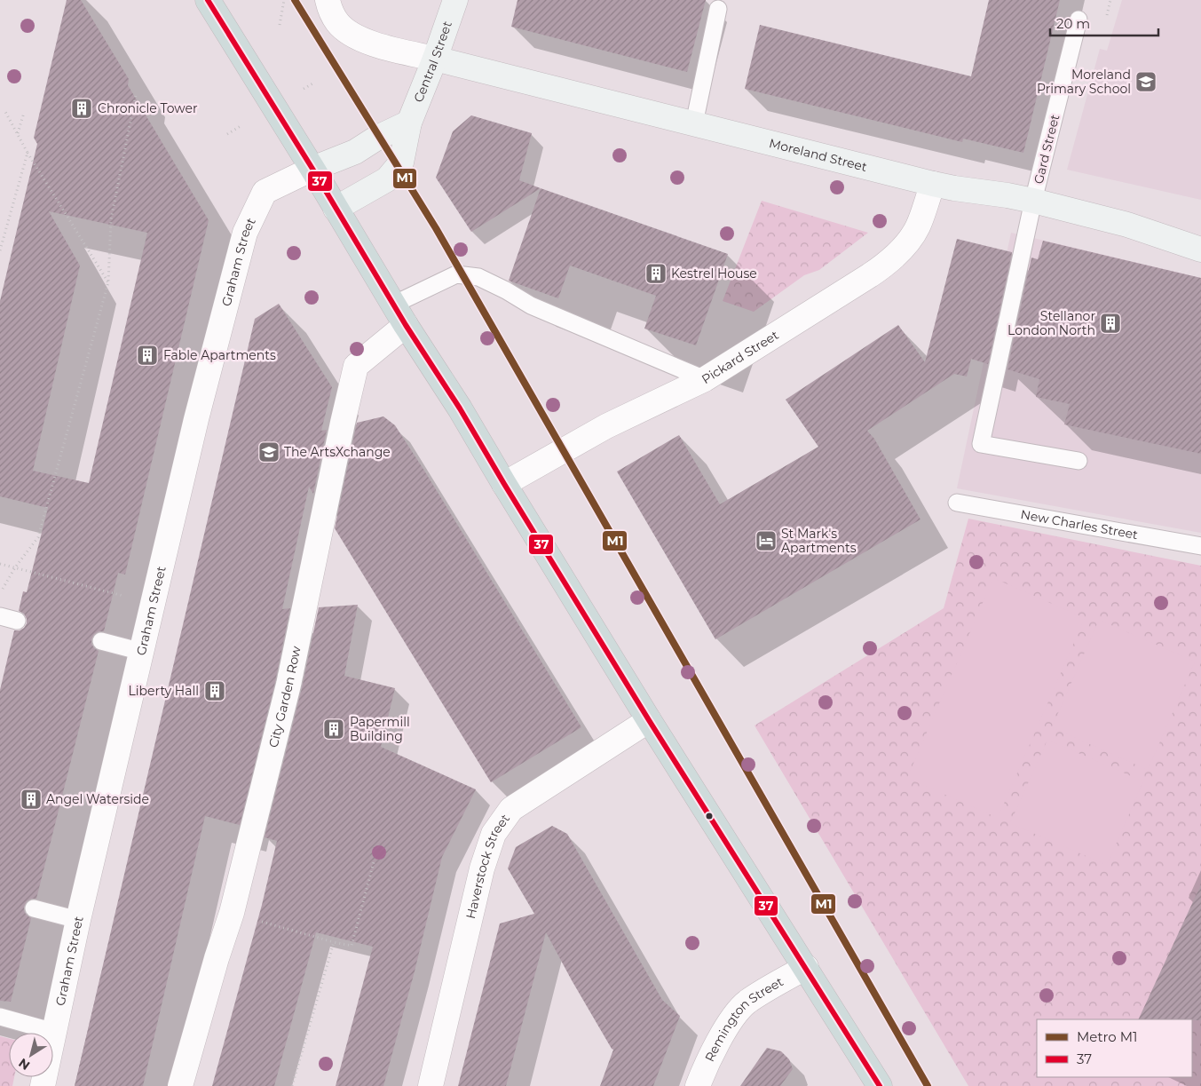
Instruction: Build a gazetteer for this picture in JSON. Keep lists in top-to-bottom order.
{
  "streets": {
    "street": [
      "Central Street",
      "Moreland Street",
      "Graham Street",
      "Pickard Street",
      "City Garden Row",
      "Haverstock Street",
      "Remington Street"
    ],
    "lane": ["Gard Street", "New Charles Street"]
  },
  "crossings": [
    ["Central Street", "Moreland Street"],
    ["Gard Street", "Moreland Street"],
    ["Moreland Street", "Pickard Street"]
  ],
  "places": {
    "school or university": ["Moreland Primary School", "The ArtsXchange"],
    "building": [
      "Chronicle Tower",
      "Kestrel House",
      "Stellanor London North",
      "Fable Apartments",
      "Liberty Hall",
      "Papermill Building",
      "Angel Waterside"
    ],
    "hotel": ["St Mark's Apartments"]
  },
  "lines": ["metro line M1", "transit line 37"],
  "legend": ["Metro M1", "37"],
  "scale_bar": "20 m",
  "north": "bottom left"
}
